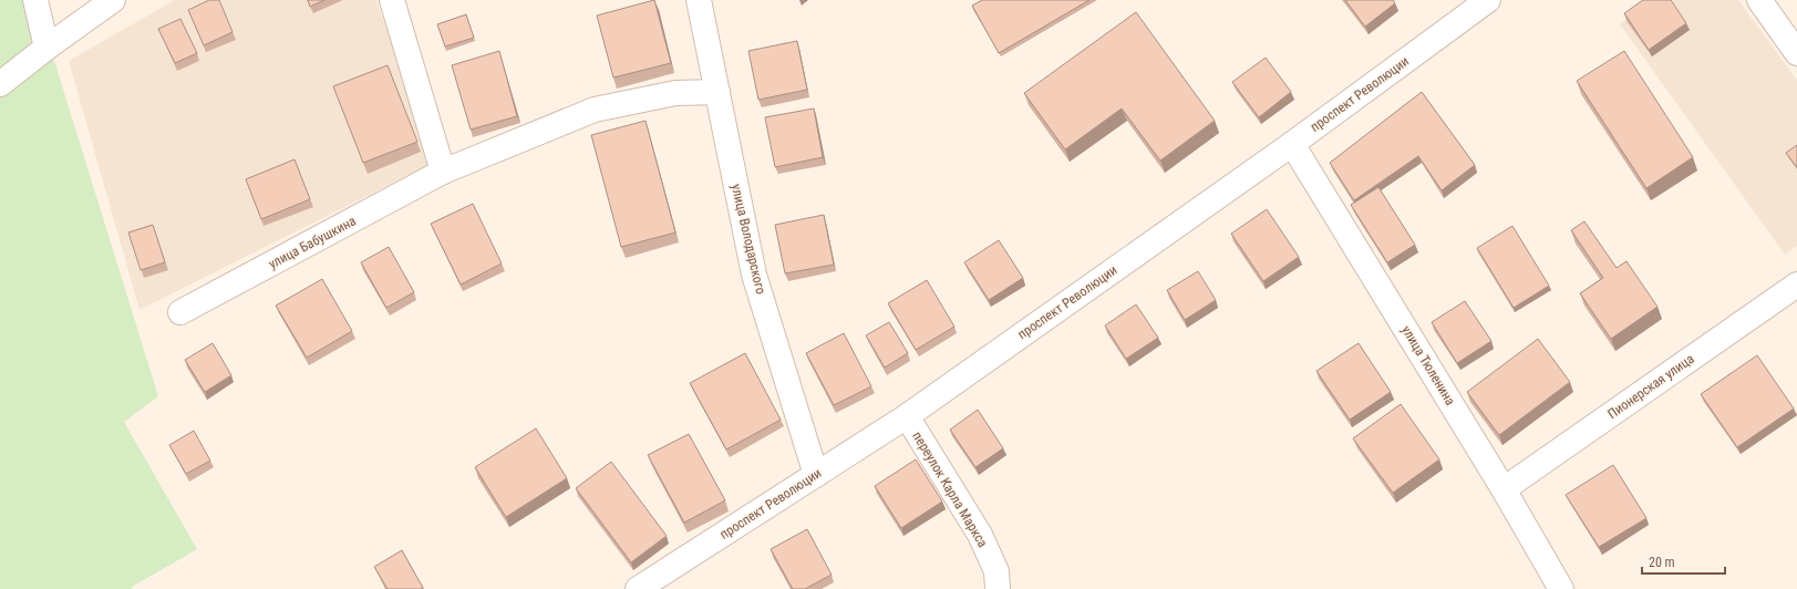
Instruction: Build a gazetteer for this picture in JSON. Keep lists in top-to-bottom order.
{
  "streets": {
    "street": [
      "проспект Революции",
      "улица Володарского",
      "улица Бабушкина",
      "улица Тюленина",
      "Пионерская улица",
      "переулок Карла Маркса"
    ]
  },
  "crossings": [
    ["проспект Революции", "улица Володарского"],
    ["проспект Революции", "улица Тюленина"],
    ["проспект Революции", "переулок Карла Маркса"],
    ["улица Володарского", "улица Бабушкина"],
    ["улица Тюленина", "Пионерская улица"]
  ],
  "scale_bar": "20 m"
}
